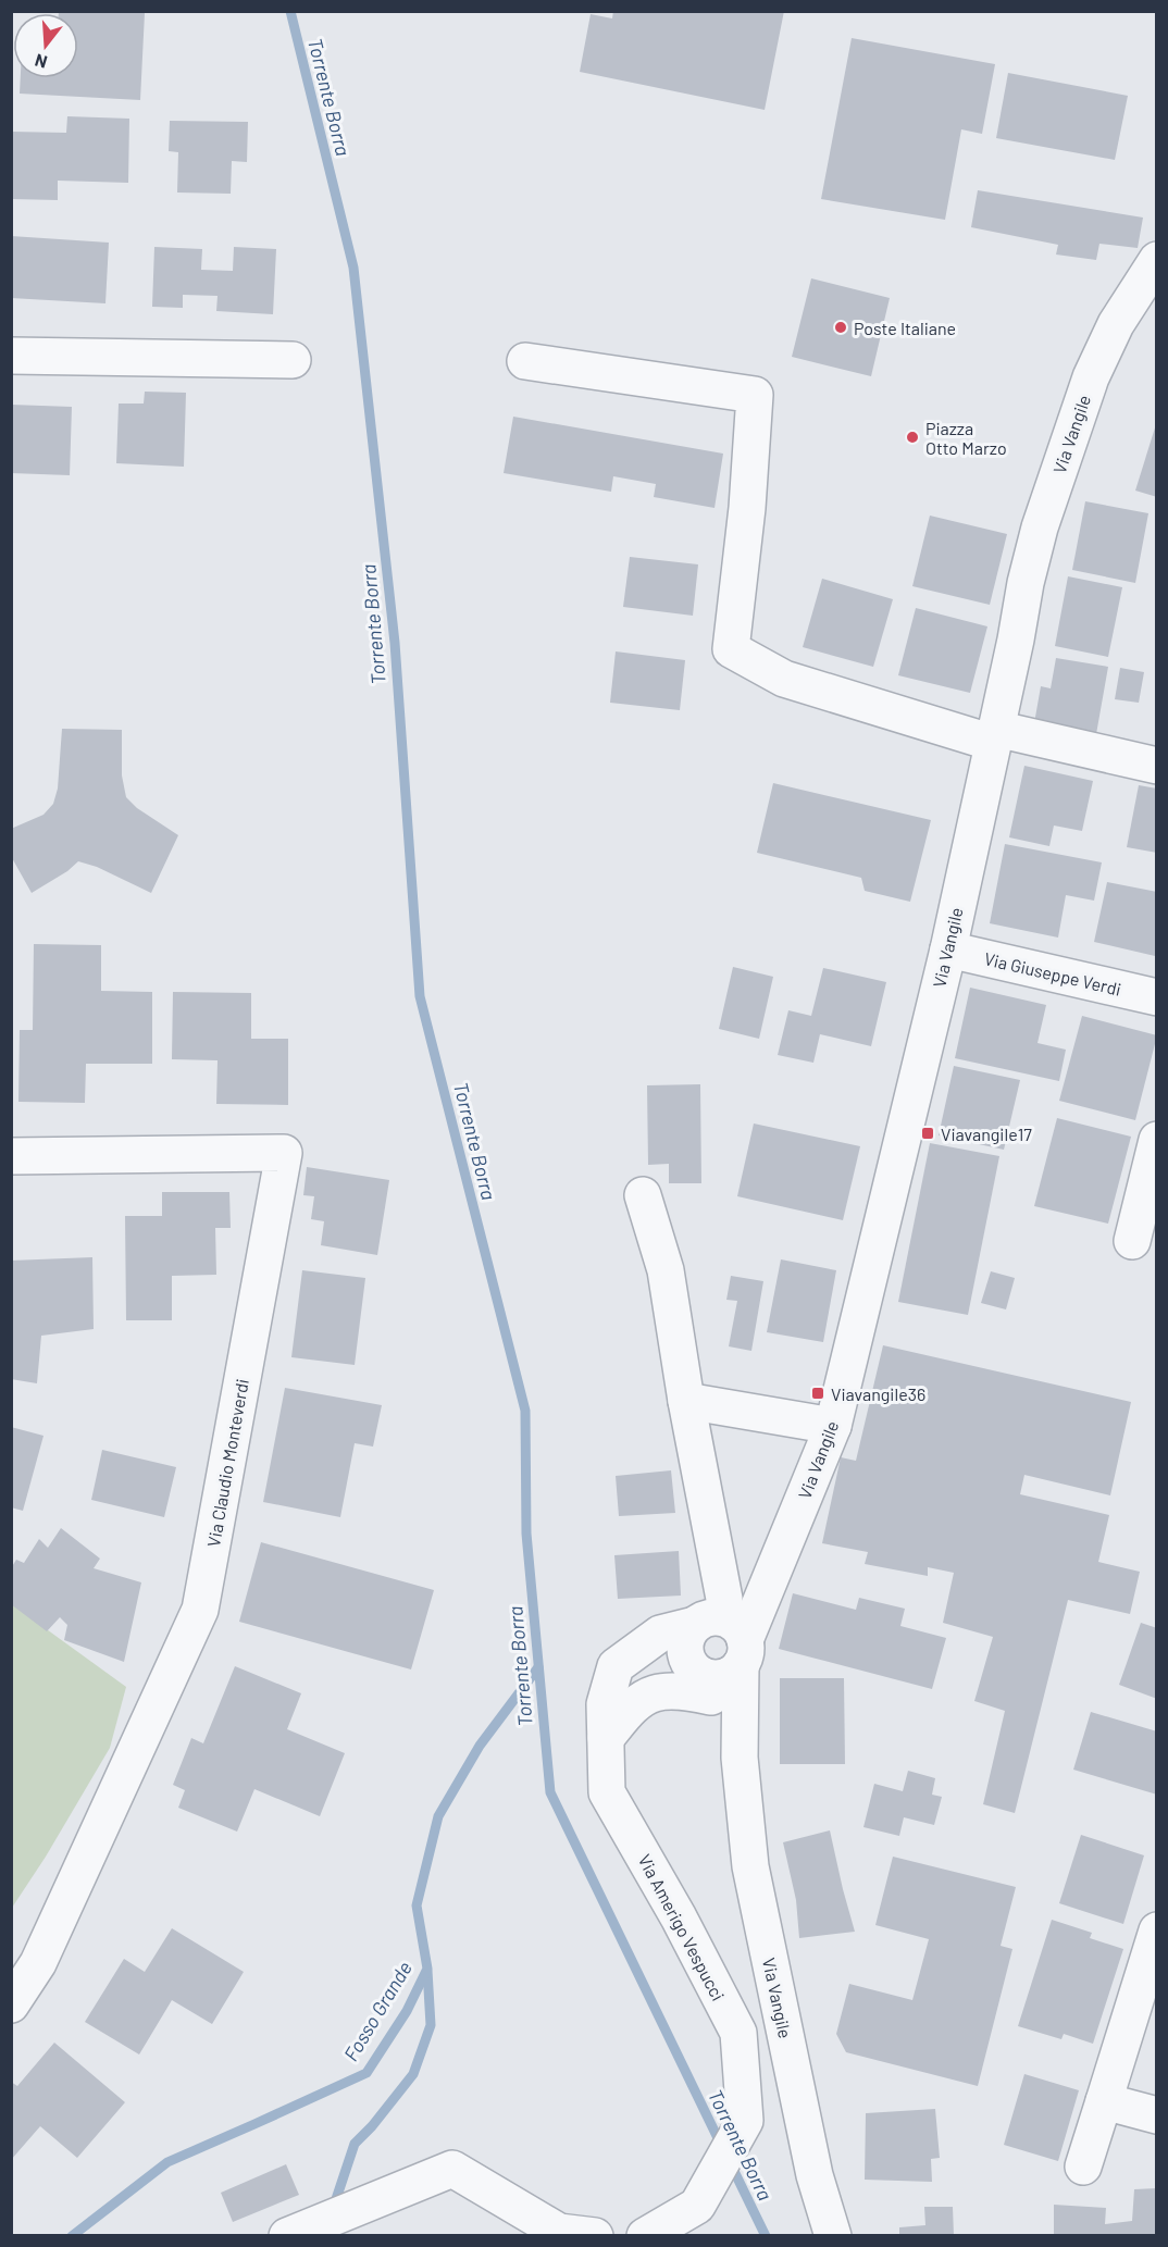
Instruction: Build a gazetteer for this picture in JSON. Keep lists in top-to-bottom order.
{
  "streets": {
    "street": [
      "Via Vangile",
      "Via Giuseppe Verdi",
      "Via Claudio Monteverdi",
      "Via Amerigo Vespucci"
    ]
  },
  "crossings": [
    ["Via Vangile", "Via Giuseppe Verdi"],
    ["Via Vangile", "Via Amerigo Vespucci"]
  ],
  "water": ["Torrente Borra", "Fosso Grande"],
  "places": {
    "other": ["Poste Italiane", "Piazza Otto Marzo"],
    "transit": ["Viavangile17", "Viavangile36"]
  },
  "north": "bottom"
}
